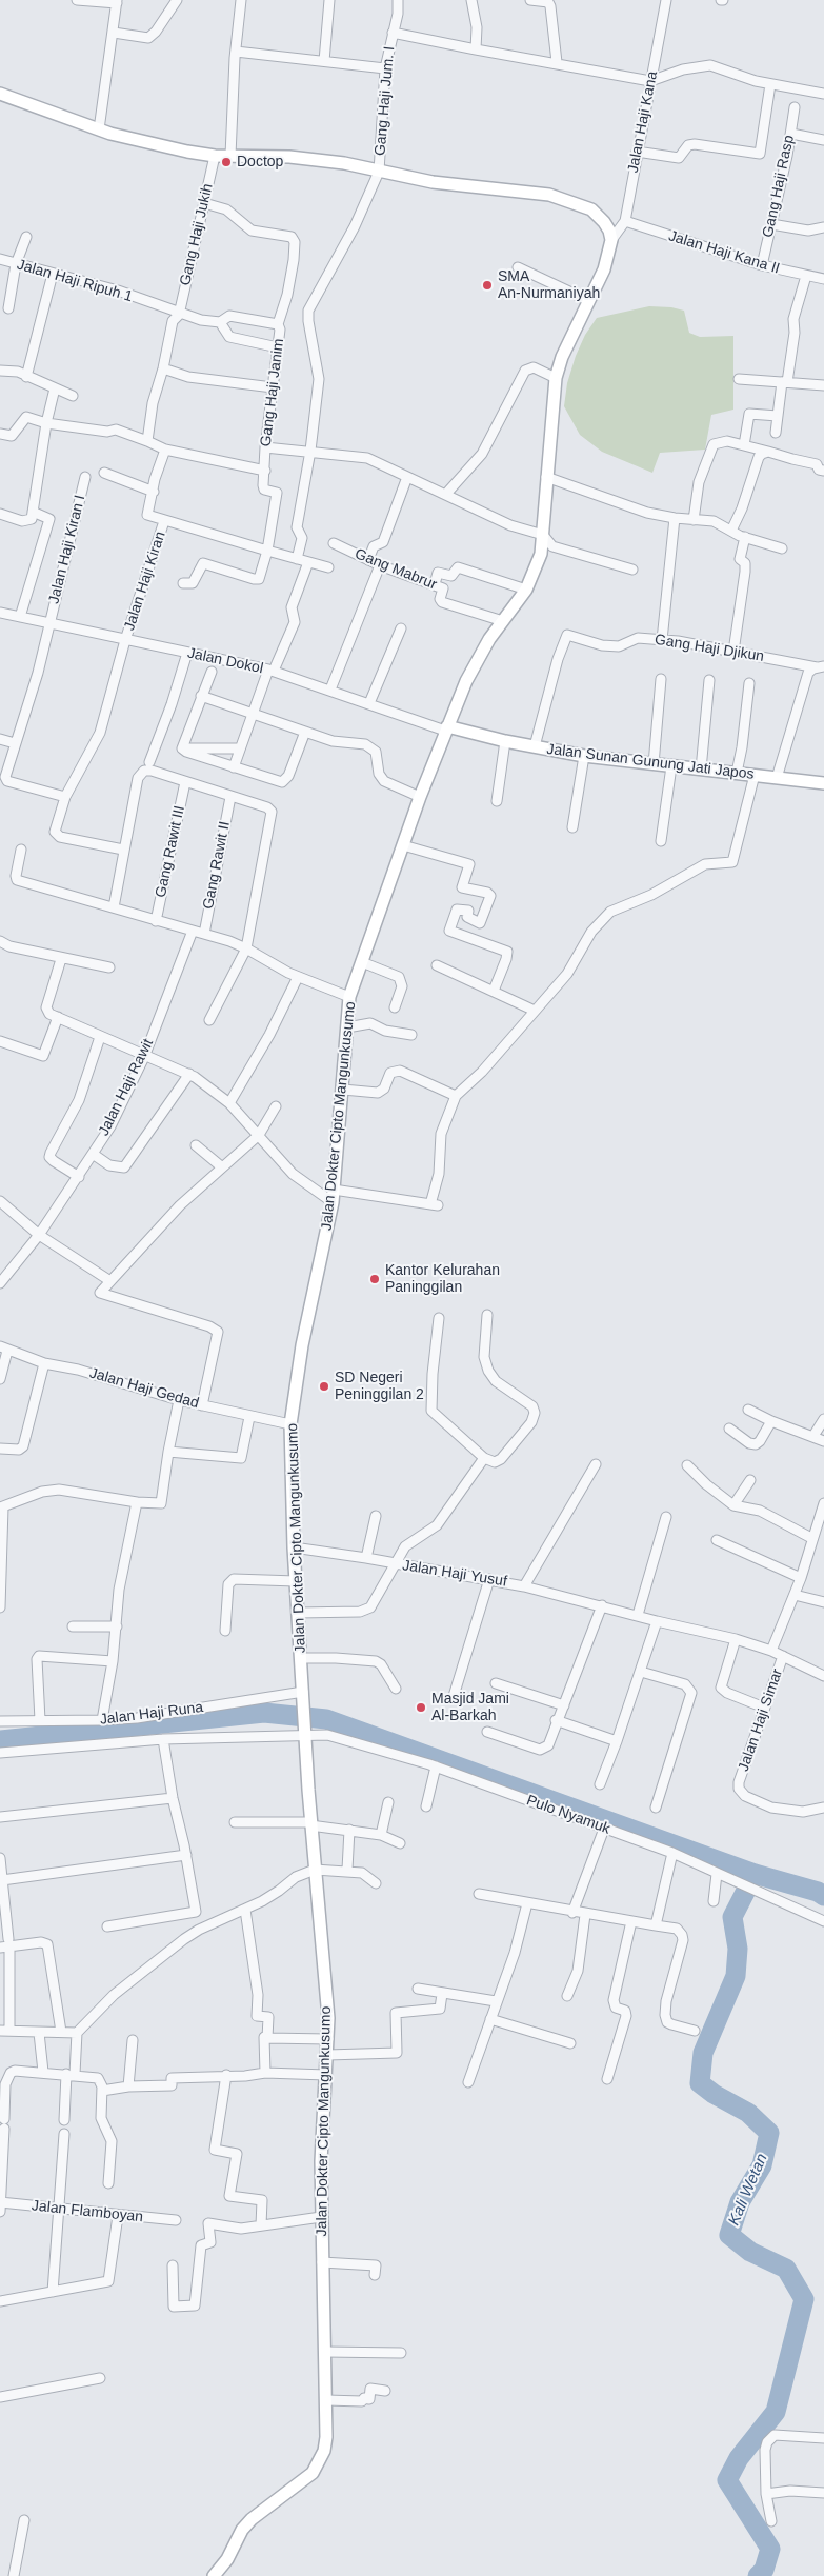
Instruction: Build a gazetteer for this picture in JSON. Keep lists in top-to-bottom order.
{
  "streets": {
    "main road": ["Jalan Sunan Gunung Jati Japos", "Jalan Dokter Cipto Mangunkusumo"],
    "street": [
      "Gang Haji Jum. I",
      "Jalan Haji Kana",
      "Gang Haji Rasp",
      "Gang Haji Jukih",
      "Jalan Haji Kana II",
      "Jalan Haji Ripuh 1",
      "Gang Haji Janim",
      "Jalan Haji Kiran I",
      "Gang Mabrur",
      "Jalan Haji Kiran",
      "Gang Haji Djikun",
      "Jalan Dokol",
      "Gang Rawit III",
      "Gang Rawit II",
      "Jalan Haji Rawit",
      "Jalan Haji Gedad",
      "Jalan Haji Yusuf",
      "Jalan Haji Runa",
      "Jalan Haji Simar",
      "Pulo Nyamuk",
      "Jalan Flamboyan"
    ]
  },
  "crossings": [
    ["Jalan Haji Kana", "Jalan Haji Kana II"],
    ["Jalan Haji Kana", "Jalan Dokter Cipto Mangunkusumo"],
    ["Gang Haji Rasp", "Jalan Haji Kana II"],
    ["Gang Haji Jukih", "Jalan Haji Ripuh 1"],
    ["Gang Haji Jukih", "Gang Haji Janim"],
    ["Jalan Haji Ripuh 1", "Gang Haji Janim"],
    ["Jalan Haji Kiran I", "Jalan Haji Kiran"],
    ["Jalan Haji Kiran I", "Jalan Dokol"],
    ["Gang Mabrur", "Jalan Dokter Cipto Mangunkusumo"],
    ["Jalan Haji Kiran", "Jalan Dokol"],
    ["Gang Haji Djikun", "Jalan Sunan Gunung Jati Japos"],
    ["Jalan Dokol", "Jalan Sunan Gunung Jati Japos"],
    ["Jalan Dokol", "Jalan Dokter Cipto Mangunkusumo"],
    ["Jalan Sunan Gunung Jati Japos", "Jalan Dokter Cipto Mangunkusumo"],
    ["Jalan Dokter Cipto Mangunkusumo", "Jalan Haji Gedad"],
    ["Jalan Dokter Cipto Mangunkusumo", "Jalan Haji Yusuf"],
    ["Jalan Dokter Cipto Mangunkusumo", "Jalan Haji Runa"],
    ["Jalan Dokter Cipto Mangunkusumo", "Pulo Nyamuk"],
    ["Jalan Haji Yusuf", "Jalan Haji Simar"]
  ],
  "water": ["Kali Wetan"],
  "places": [
    "Doctop",
    "SMA An-Nurmaniyah",
    "Kantor Kelurahan Paninggilan",
    "SD Negeri Peninggilan 2",
    "Masjid Jami Al-Barkah"
  ]
}
